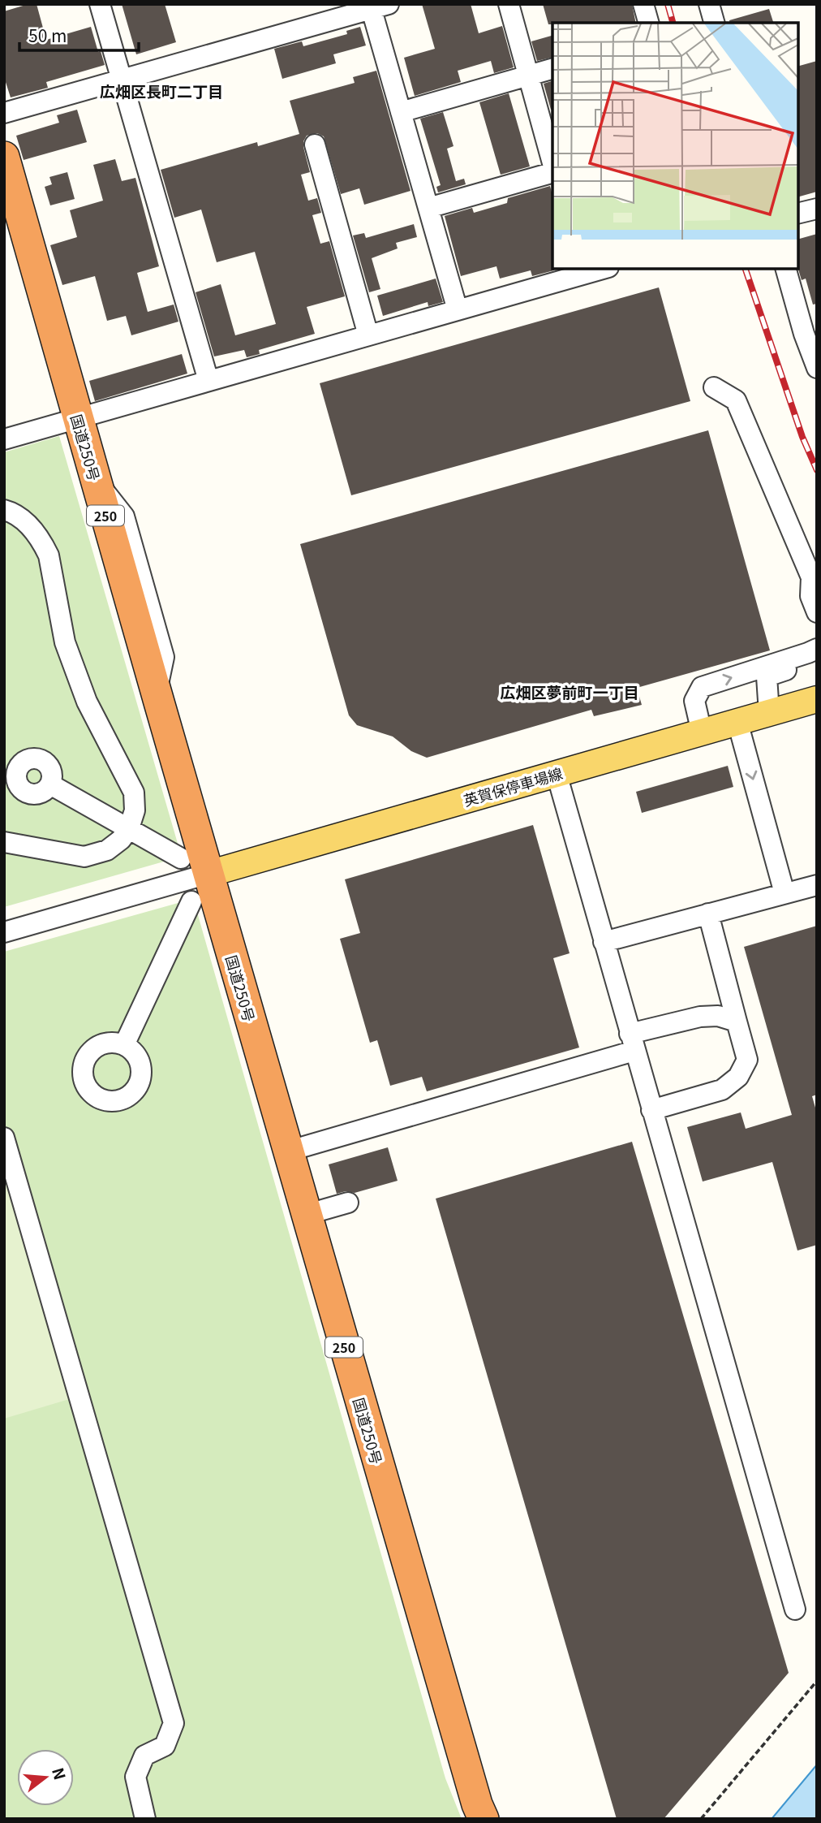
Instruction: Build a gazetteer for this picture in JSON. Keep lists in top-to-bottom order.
{
  "streets": {
    "highway": ["国道250号", "250"],
    "main road": ["英賀保停車場線"]
  },
  "crossings": [
    ["国道250号", "英賀保停車場線"]
  ],
  "districts": ["広畑区長町二丁目", "広畑区夢前町一丁目"],
  "scale_bar": "50 m",
  "north": "right"
}
